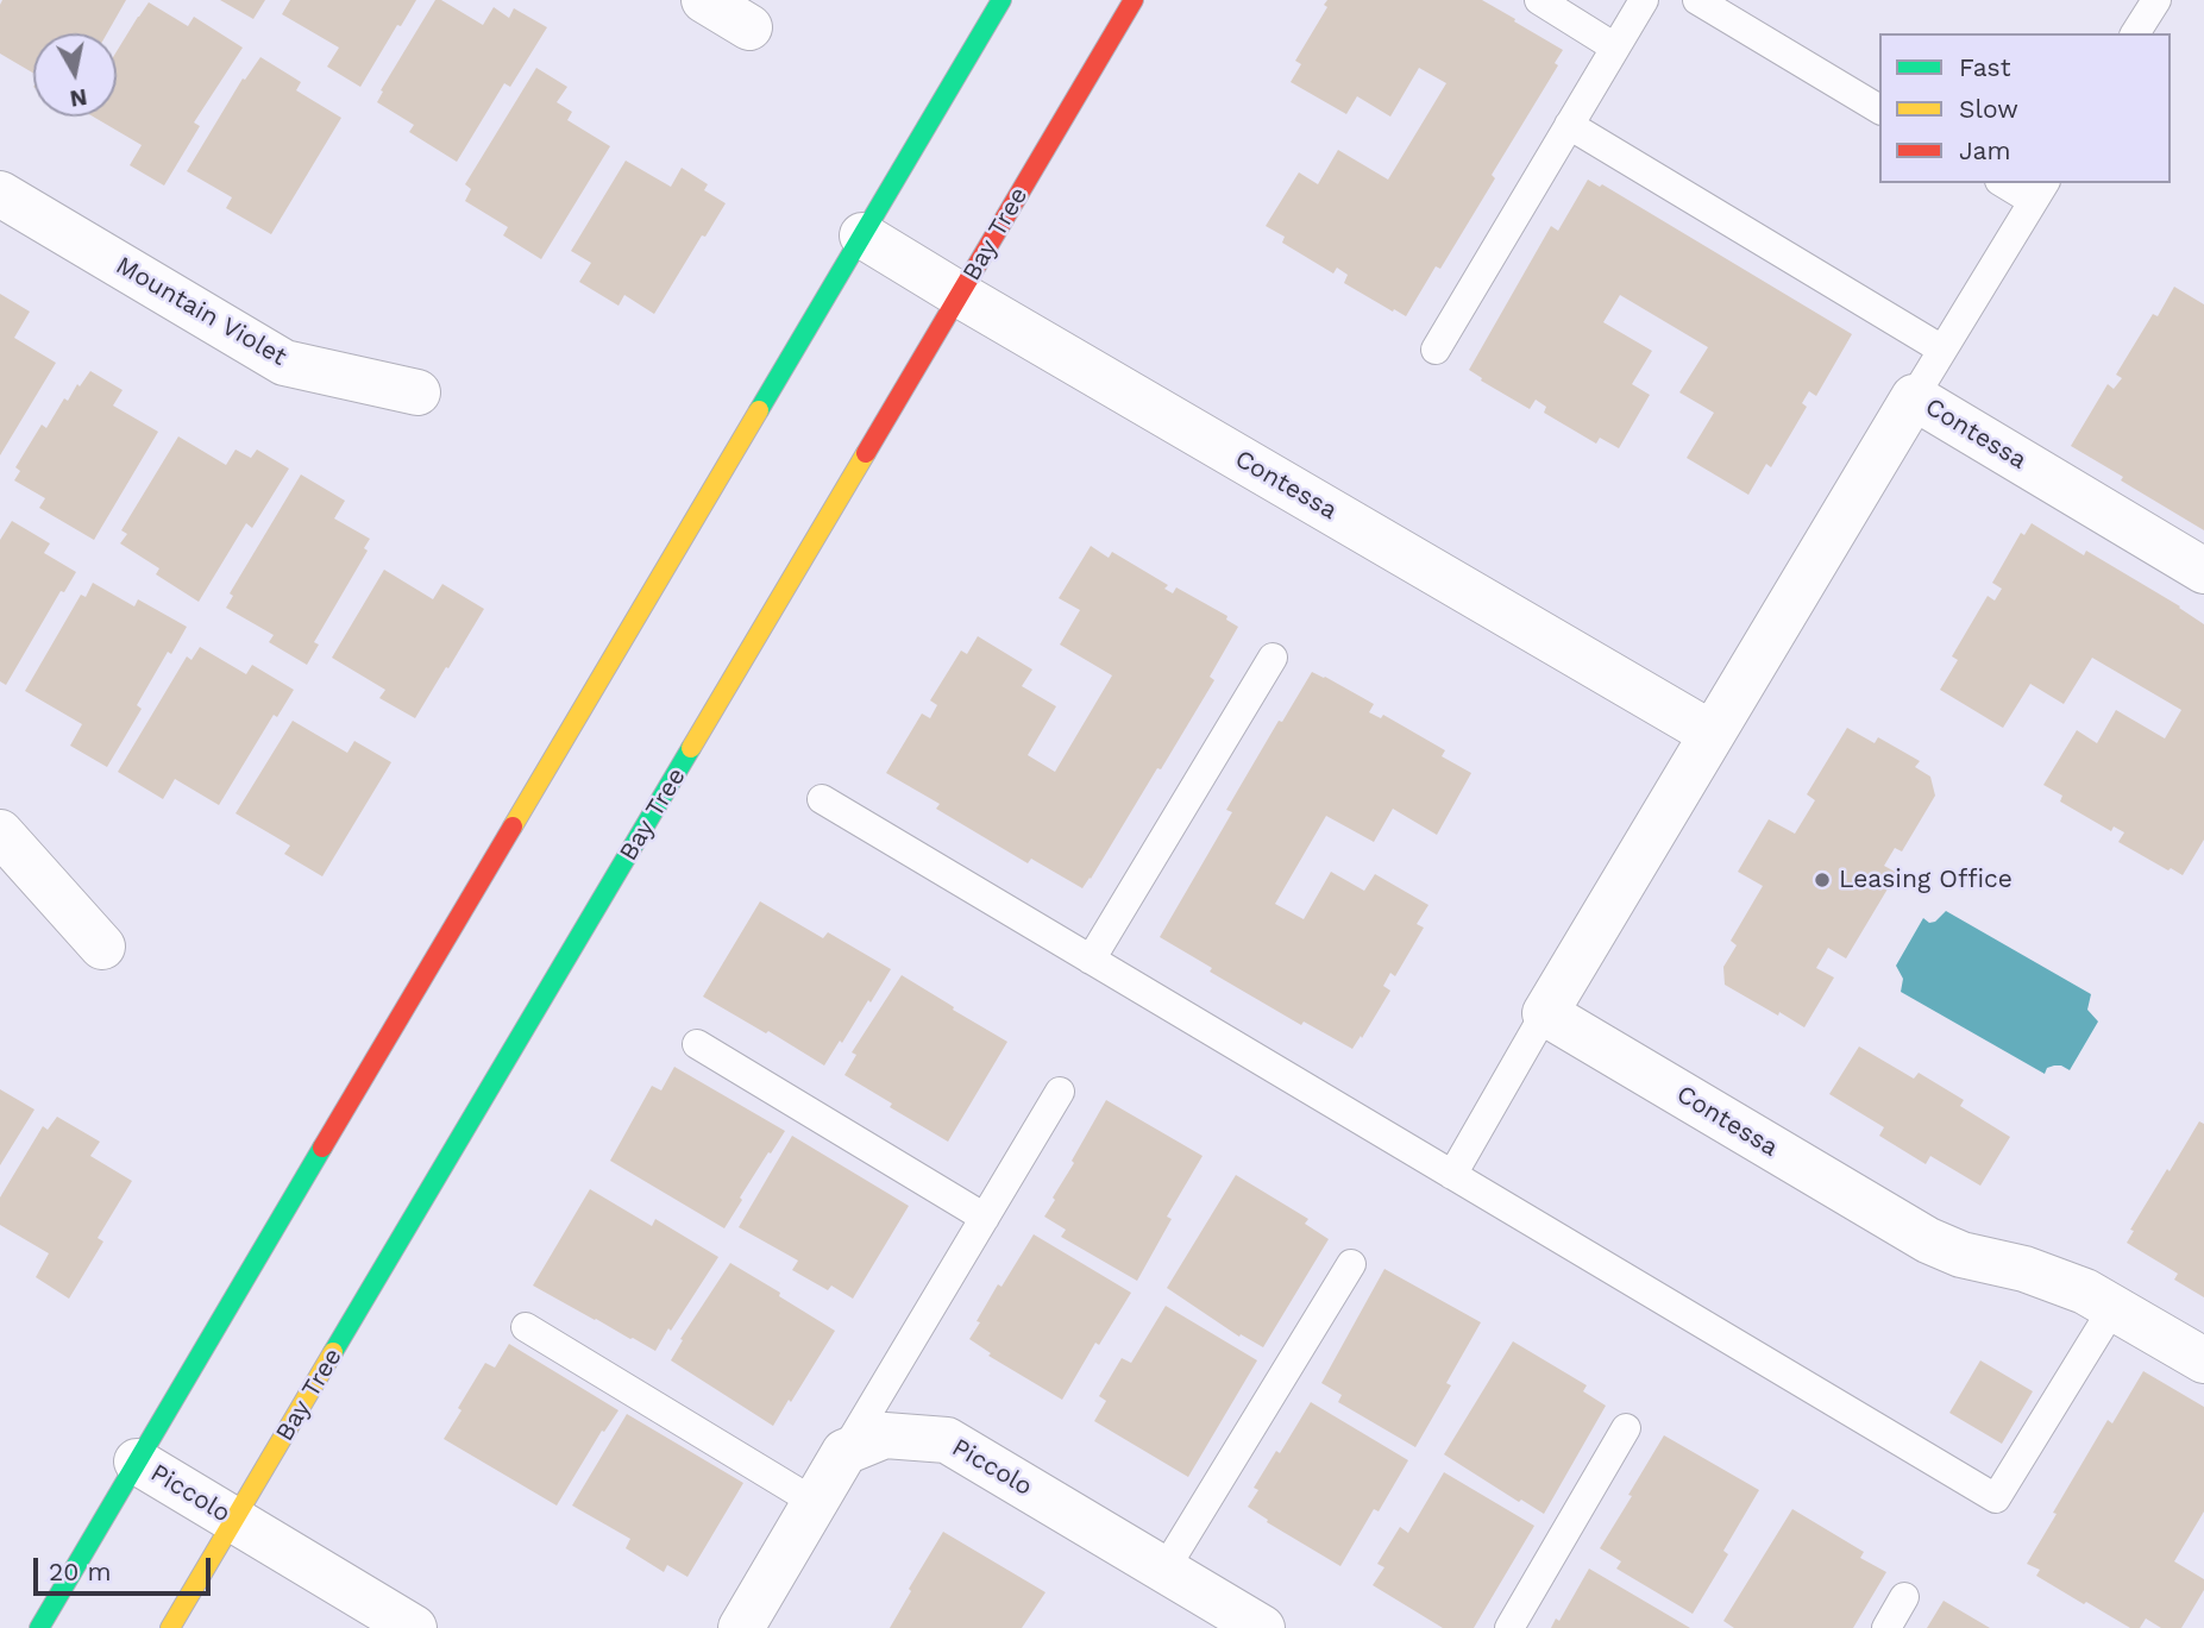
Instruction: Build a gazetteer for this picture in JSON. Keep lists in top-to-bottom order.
{
  "streets": {
    "street": [
      "Bay Tree",
      "Mountain Violet",
      "Contessa",
      "Piccolo"
    ]
  },
  "crossings": [
    ["Bay Tree", "Contessa"],
    ["Bay Tree", "Piccolo"]
  ],
  "places": ["Leasing Office"],
  "legend": ["Fast", "Slow", "Jam"],
  "scale_bar": "20 m",
  "north": "bottom"
}
